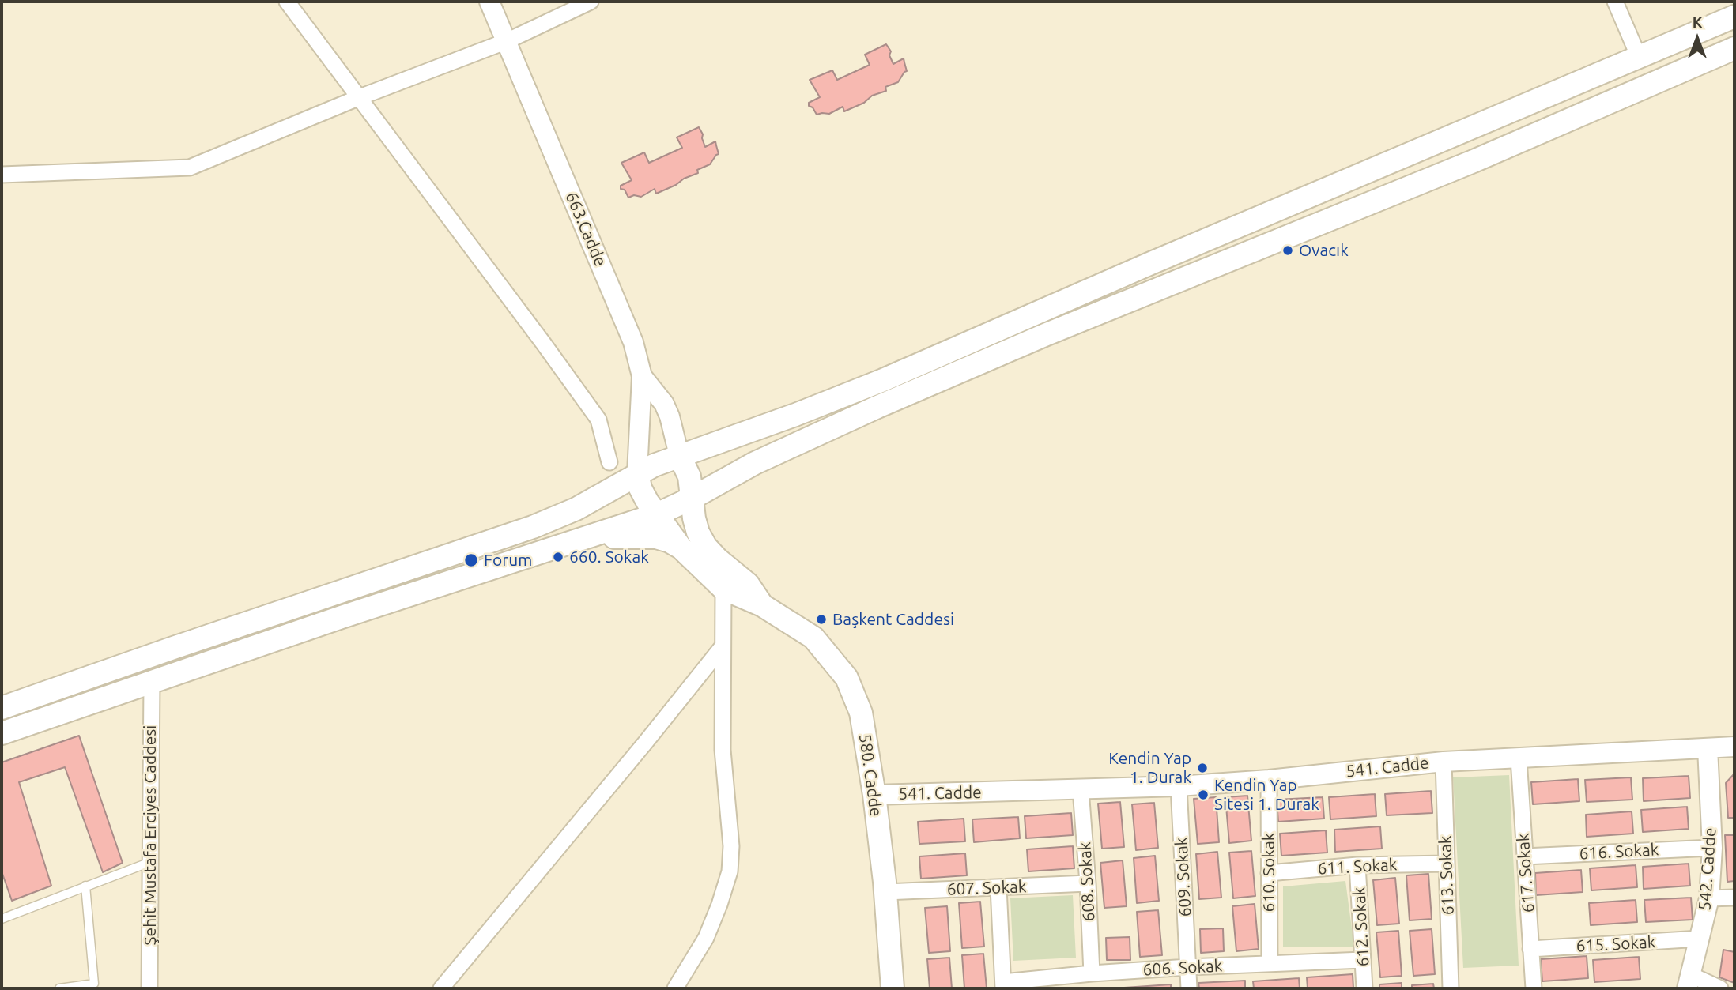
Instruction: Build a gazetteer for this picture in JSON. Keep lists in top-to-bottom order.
{
  "streets": {
    "main road": ["580. Cadde"],
    "street": [
      "663.Cadde",
      "541. Cadde",
      "Şehit Mustafa Erciyes Caddesi",
      "616. Sokak",
      "611. Sokak",
      "542. Cadde",
      "610. Sokak",
      "617. Sokak",
      "613. Sokak",
      "609. Sokak",
      "608. Sokak",
      "607. Sokak",
      "612. Sokak",
      "615. Sokak",
      "606. Sokak"
    ]
  },
  "crossings": [
    ["541. Cadde", "580. Cadde"],
    ["541. Cadde", "542. Cadde"],
    ["541. Cadde", "610. Sokak"],
    ["541. Cadde", "617. Sokak"],
    ["541. Cadde", "613. Sokak"],
    ["541. Cadde", "609. Sokak"],
    ["541. Cadde", "608. Sokak"],
    ["580. Cadde", "607. Sokak"],
    ["616. Sokak", "542. Cadde"],
    ["616. Sokak", "617. Sokak"],
    ["611. Sokak", "610. Sokak"],
    ["611. Sokak", "613. Sokak"],
    ["611. Sokak", "612. Sokak"],
    ["542. Cadde", "615. Sokak"],
    ["610. Sokak", "606. Sokak"],
    ["617. Sokak", "615. Sokak"],
    ["609. Sokak", "606. Sokak"],
    ["608. Sokak", "607. Sokak"],
    ["608. Sokak", "606. Sokak"],
    ["612. Sokak", "606. Sokak"]
  ],
  "places": [
    "Ovacık",
    "660. Sokak",
    "Forum",
    "Başkent Caddesi",
    "Kendin Yap 1. Durak",
    "Kendin Yap Sitesi 1. Durak"
  ],
  "north": "top"
}
